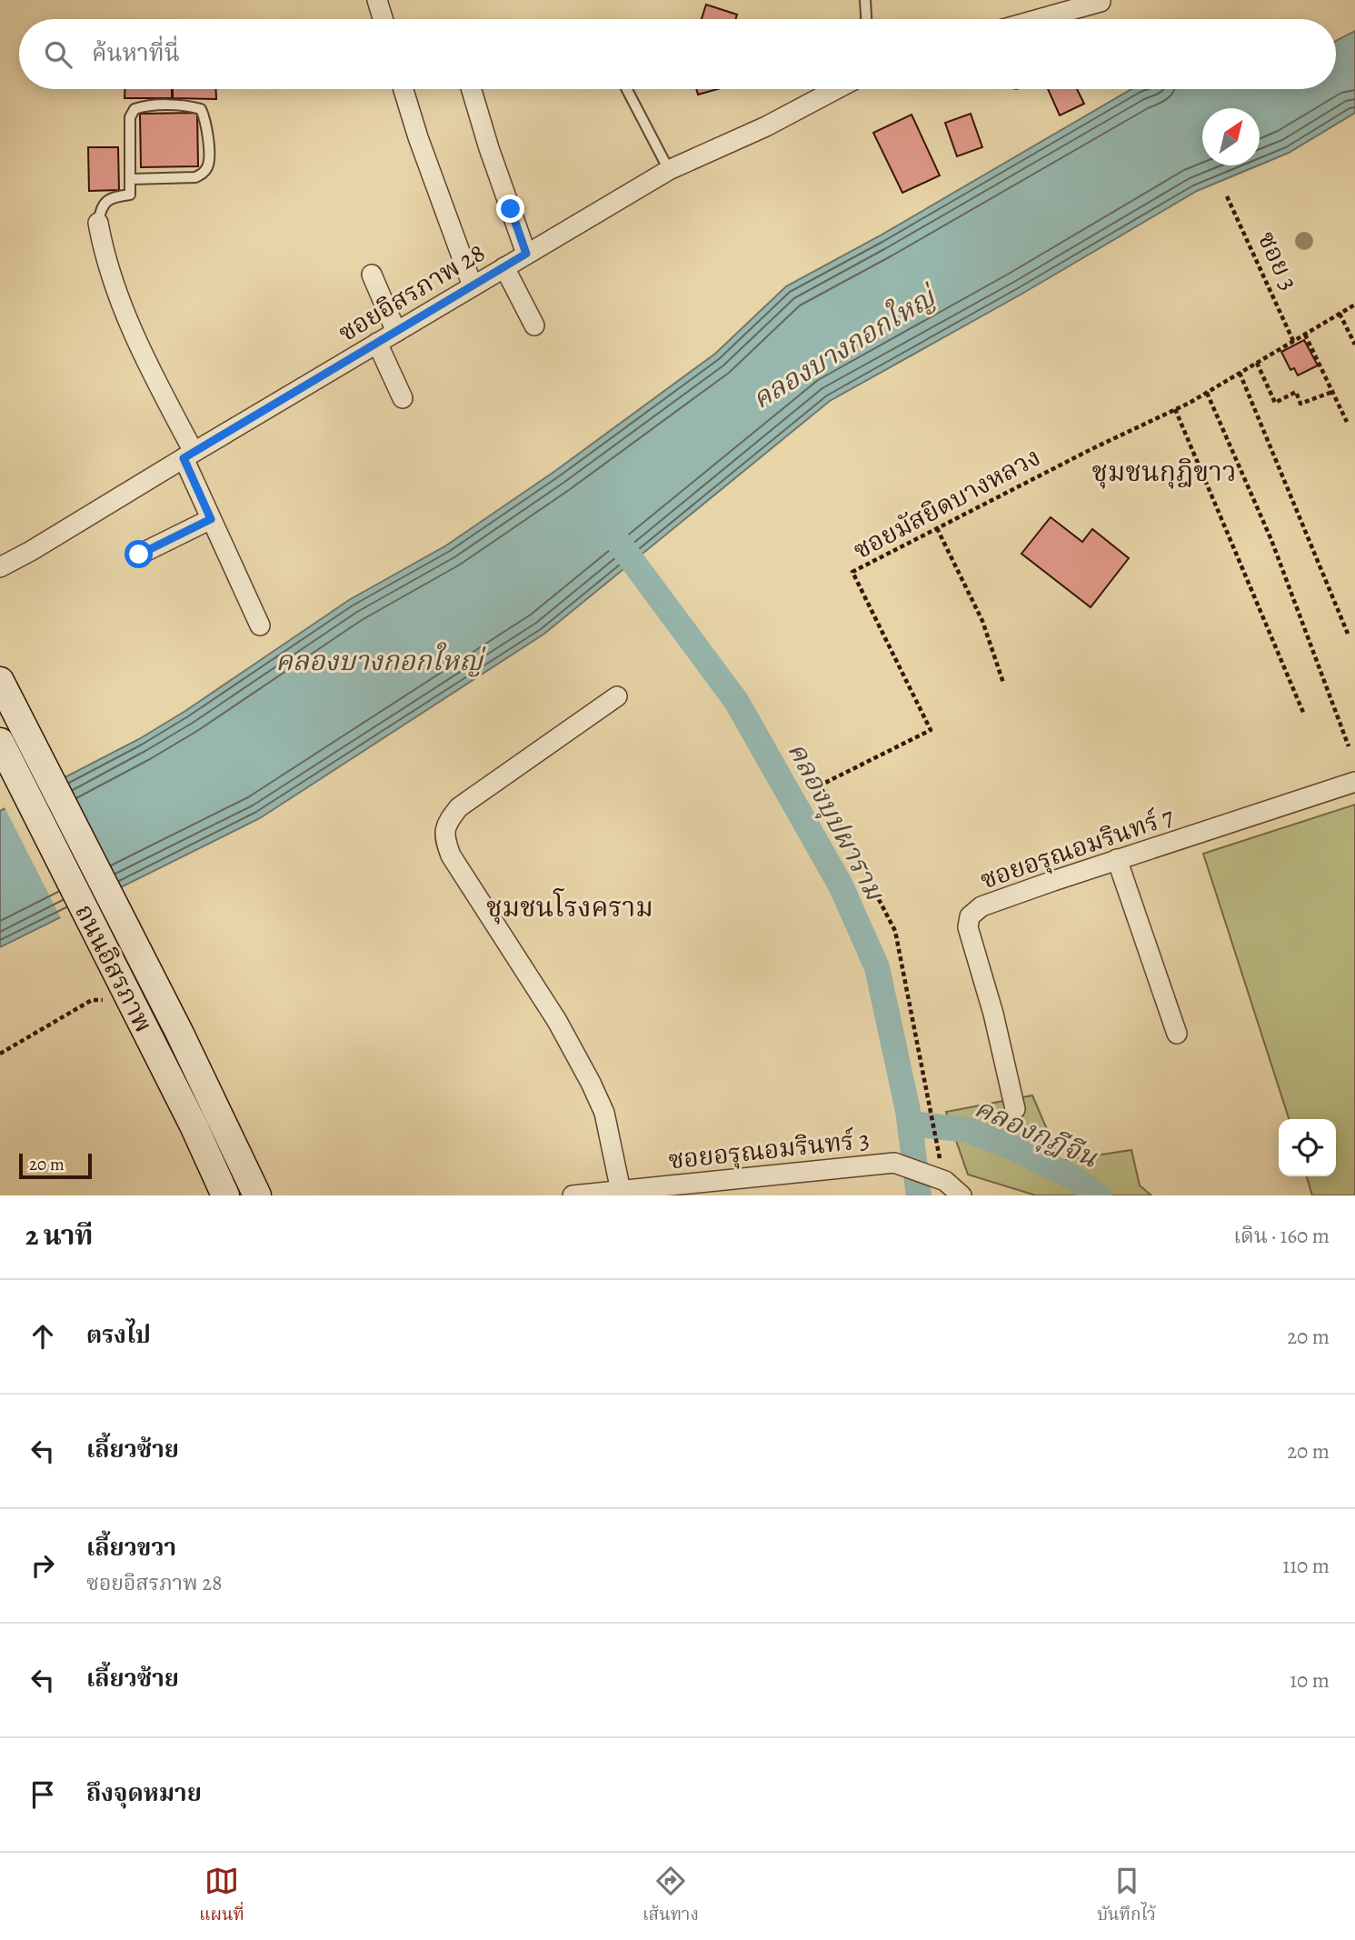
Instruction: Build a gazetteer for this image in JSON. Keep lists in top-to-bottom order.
{
  "streets": {
    "main road": ["ถนนอิสรภาพ"],
    "street": ["ซอยอิสรภาพ 28", "ซอยอรุณอมรินทร์ 7", "ซอยอรุณอมรินทร์ 3"],
    "path": ["ซอย 3", "ซอยมัสยิดบางหลวง"]
  },
  "crossings": [
    ["ซอย 3", "ซอยมัสยิดบางหลวง"],
    ["ซอยมัสยิดบางหลวง", "ซอยอรุณอมรินทร์ 3"]
  ],
  "districts": ["ชุมชนกุฎิขาว", "ชุมชนโรงคราม"],
  "water": ["คลองบางกอกใหญ่", "คลองบุปผาราม", "คลองกุฎีจีน"],
  "scale_bar": "20 m",
  "north": "top right",
  "page": {
    "search": "ค้นหาที่นี่",
    "scale": "20 m",
    "heading": ["2 นาที", "เดิน · 160 m"],
    "list": [
      ["ตรงไป", "20 m"],
      ["เลี้ยวซ้าย", "20 m"],
      ["เลี้ยวขวา", "ซอยอิสรภาพ 28", "110 m"],
      ["เลี้ยวซ้าย", "10 m"],
      "ถึงจุดหมาย"
    ],
    "nav": ["แผนที่", "เส้นทาง", "บันทึกไว้"]
  }
}
